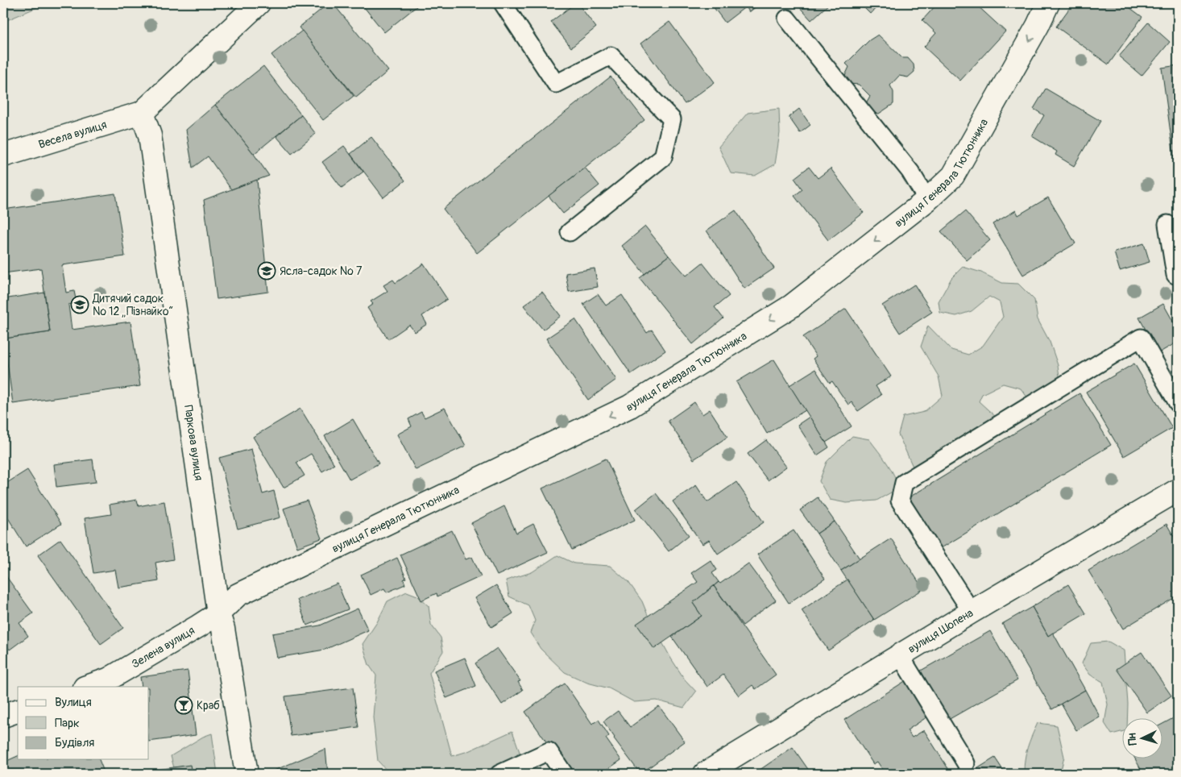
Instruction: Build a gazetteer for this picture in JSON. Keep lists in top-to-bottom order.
{
  "streets": {
    "street": [
      "Весела вулиця",
      "вулиця Генерала Тютюнника",
      "Паркова вулиця",
      "вулиця Шопена",
      "Зелена вулиця"
    ]
  },
  "crossings": [
    ["Весела вулиця", "Паркова вулиця"],
    ["вулиця Генерала Тютюнника", "Паркова вулиця"],
    ["вулиця Генерала Тютюнника", "Зелена вулиця"],
    ["Паркова вулиця", "Зелена вулиця"]
  ],
  "one_way": ["вулиця Генерала Тютюнника"],
  "places": {
    "school or university": ["Ясла-садок № 7", "Дитячий садок № 12 „Пізнайко“"],
    "bar": ["Краб"]
  },
  "legend": ["Вулиця", "Парк", "Будівля"],
  "north": "left"
}
